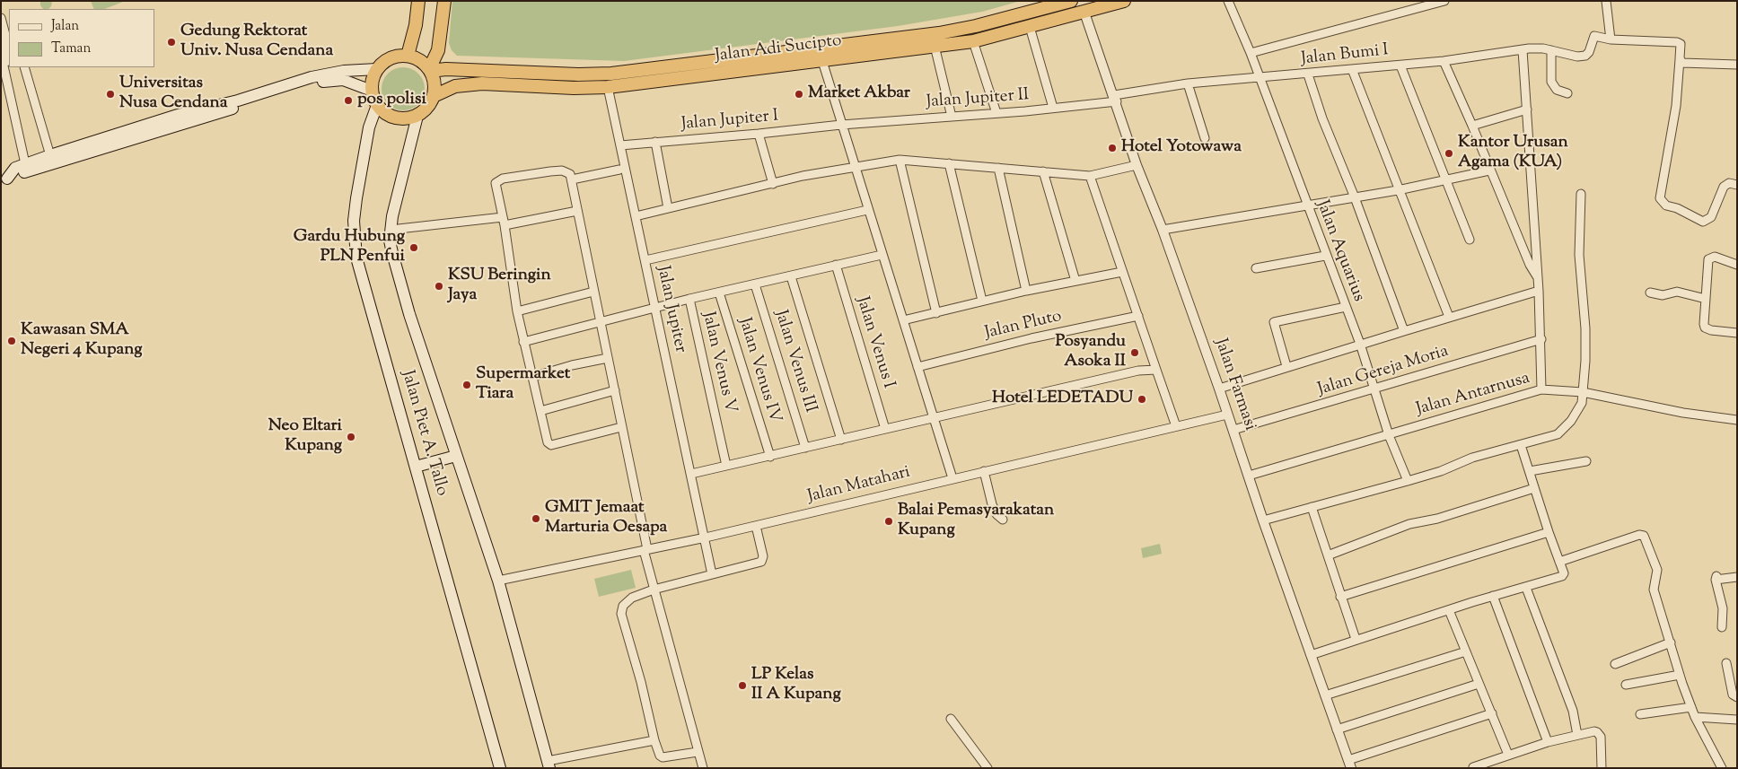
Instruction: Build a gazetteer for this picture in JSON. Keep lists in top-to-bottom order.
{
  "streets": {
    "highway": ["Jalan Adi Sucipto"],
    "main road": ["Jalan Piet A. Tallo"],
    "street": [
      "Jalan Bumi I",
      "Jalan Jupiter II",
      "Jalan Jupiter I",
      "Jalan Aquarius",
      "Jalan Jupiter",
      "Jalan Pluto",
      "Jalan Venus I",
      "Jalan Venus III",
      "Jalan Venus V",
      "Jalan Venus IV",
      "Jalan Gereja Moria",
      "Jalan Farmasi",
      "Jalan Antarnusa",
      "Jalan Matahari"
    ]
  },
  "crossings": [
    ["Jalan Adi Sucipto", "Jalan Jupiter"],
    ["Jalan Adi Sucipto", "Jalan Farmasi"],
    ["Jalan Adi Sucipto", "Jalan Piet A. Tallo"],
    ["Jalan Bumi I", "Jalan Jupiter II"],
    ["Jalan Bumi I", "Jalan Aquarius"],
    ["Jalan Bumi I", "Jalan Farmasi"],
    ["Jalan Jupiter II", "Jalan Jupiter I"],
    ["Jalan Jupiter II", "Jalan Farmasi"],
    ["Jalan Jupiter I", "Jalan Jupiter"],
    ["Jalan Aquarius", "Jalan Gereja Moria"],
    ["Jalan Aquarius", "Jalan Antarnusa"],
    ["Jalan Jupiter", "Jalan Venus V"],
    ["Jalan Jupiter", "Jalan Matahari"],
    ["Jalan Gereja Moria", "Jalan Farmasi"],
    ["Jalan Farmasi", "Jalan Antarnusa"],
    ["Jalan Farmasi", "Jalan Matahari"],
    ["Jalan Piet A. Tallo", "Jalan Matahari"]
  ],
  "places": [
    "Gedung Rektorat Univ. Nusa Cendana",
    "Universitas Nusa Cendana",
    "Market Akbar",
    "pos polisi",
    "Hotel Yotowawa",
    "Kantor Urusan Agama (KUA)",
    "Gardu Hubung PLN Penfui",
    "KSU Beringin Jaya",
    "Kawasan SMA Negeri 4 Kupang",
    "Posyandu Asoka II",
    "Supermarket Tiara",
    "Hotel LEDETADU",
    "Neo Eltari Kupang",
    "GMIT Jemaat Marturia Oesapa",
    "Balai Pemasyarakatan Kupang",
    "LP Kelas II A Kupang"
  ],
  "legend": ["Jalan", "Taman"]
}
